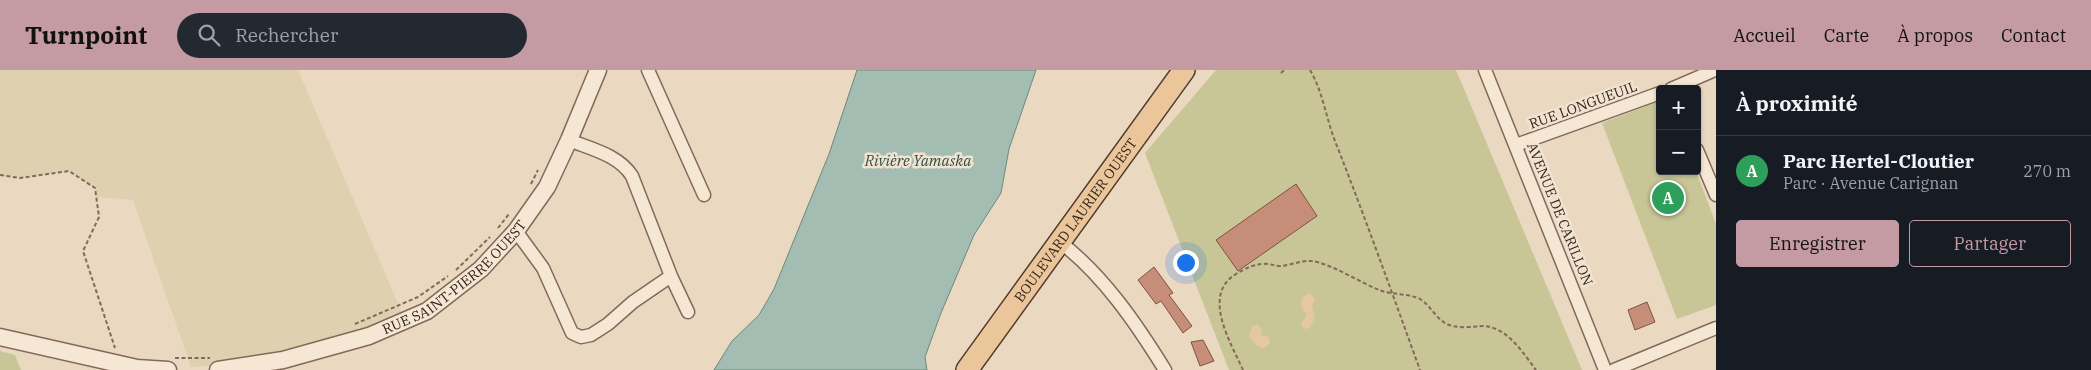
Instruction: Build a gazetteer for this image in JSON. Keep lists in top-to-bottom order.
{
  "streets": {
    "main road": ["BOULEVARD LAURIER OUEST"],
    "street": ["RUE LONGUEUIL", "AVENUE DE CARILLON", "RUE SAINT-PIERRE OUEST"]
  },
  "crossings": [
    ["RUE LONGUEUIL", "AVENUE DE CARILLON"]
  ],
  "water": ["Rivière Yamaska"],
  "page": {
    "header": "Turnpoint",
    "search": "Rechercher",
    "nav": [
      "Accueil",
      "Carte",
      "À propos",
      "Contact"
    ],
    "heading": "À proximité",
    "map_buttons": ["+", "−"],
    "list": [
      {
        "mark": "A",
        "name": "Parc Hertel-Cloutier",
        "note": "Parc · Avenue Carignan",
        "value": "270 m"
      }
    ],
    "pins": "A",
    "buttons": ["Enregistrer", "Partager"]
  }
}
